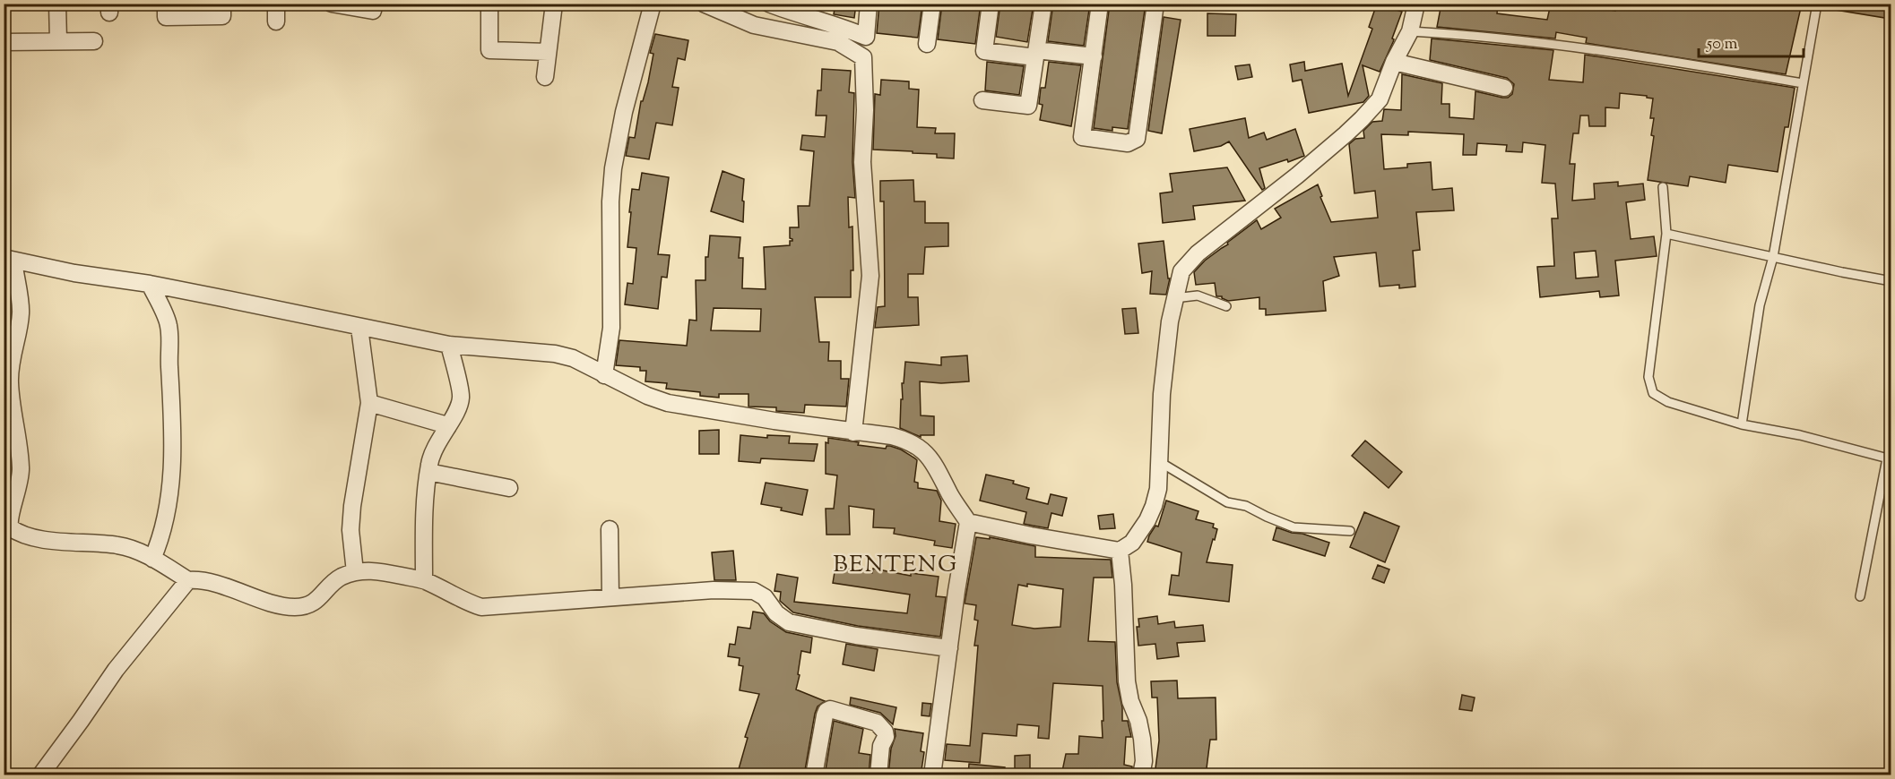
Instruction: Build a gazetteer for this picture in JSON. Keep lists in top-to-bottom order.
{
  "districts": ["BENTENG"],
  "scale_bar": "50 m"
}
